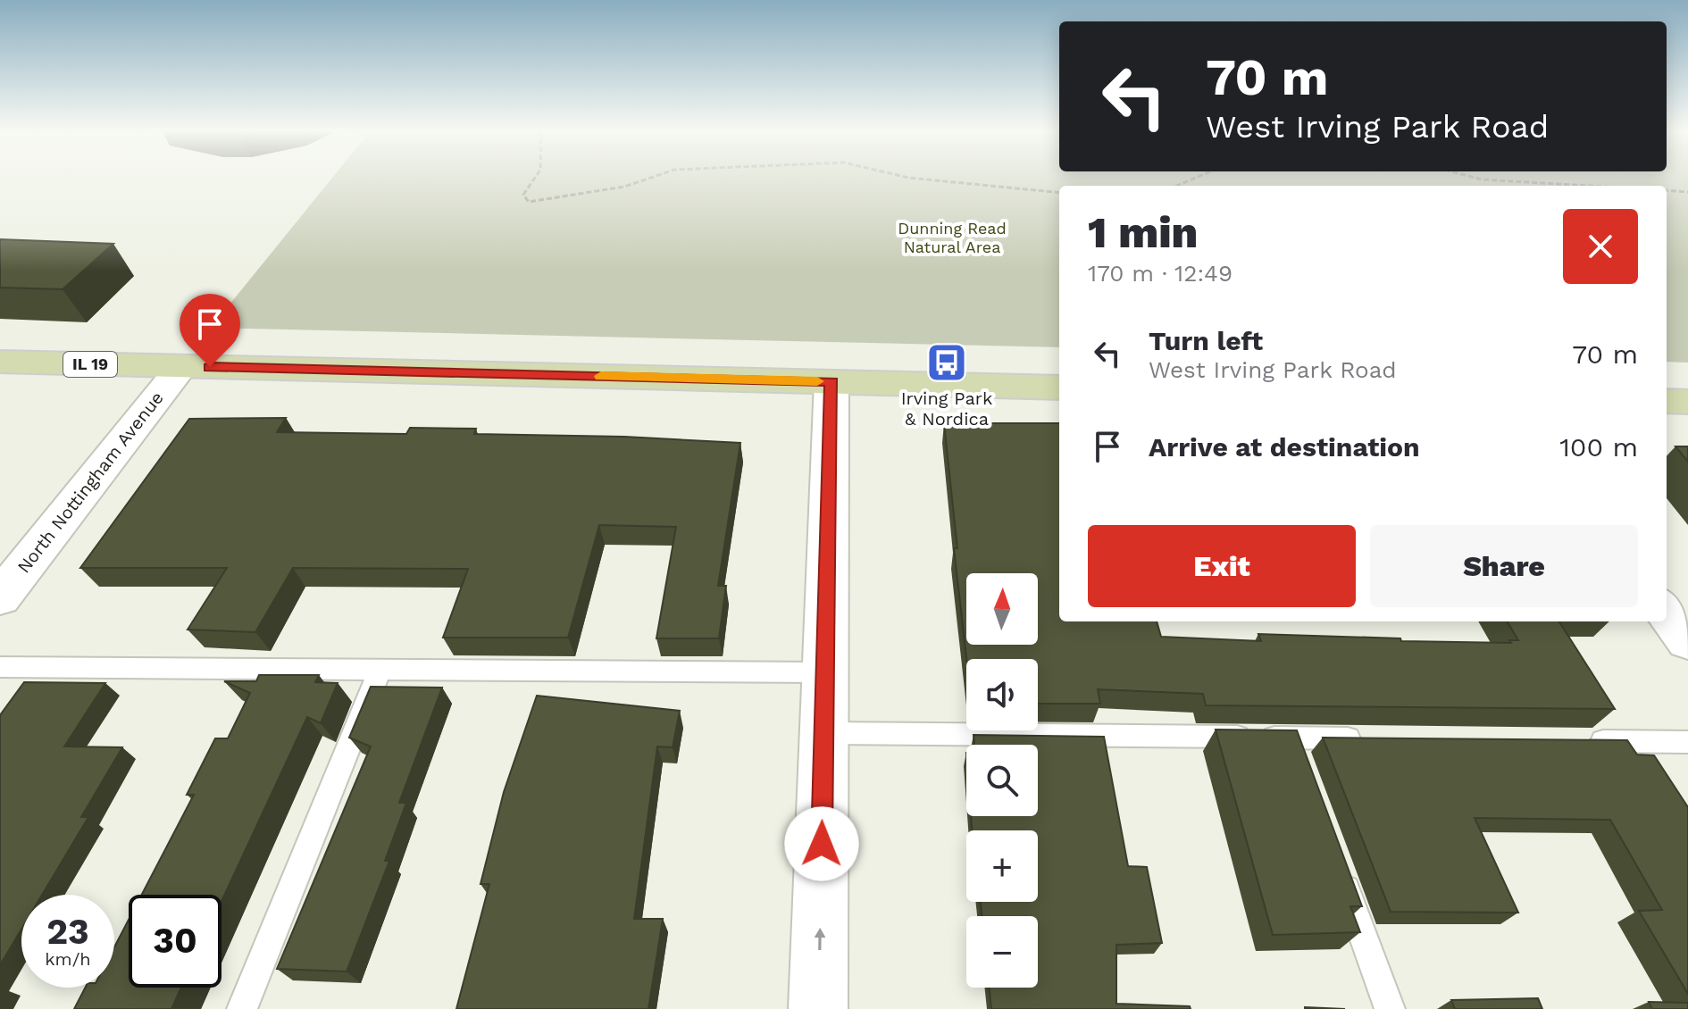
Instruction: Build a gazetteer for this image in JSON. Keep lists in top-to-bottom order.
{
  "streets": {
    "main road": ["IL 19"],
    "street": ["North Nottingham Avenue"]
  },
  "crossings": [
    ["IL 19", "North Nottingham Avenue"]
  ],
  "parks": ["Dunning Read Natural Area"],
  "places": {
    "bus stop": ["Irving Park & Nordica"]
  },
  "north": "top",
  "page": {
    "turn": ["70 m", "West Irving Park Road"],
    "heading": ["1 min", "170 m · 12:49"],
    "list": [
      {
        "name": "Turn left",
        "note": "West Irving Park Road",
        "value": "70 m"
      },
      {
        "name": "Arrive at destination",
        "value": "100 m"
      }
    ],
    "buttons": ["Exit", "Share"],
    "map_buttons": ["+", "−"],
    "speed": "23 km/h",
    "limit": "30"
  }
}
